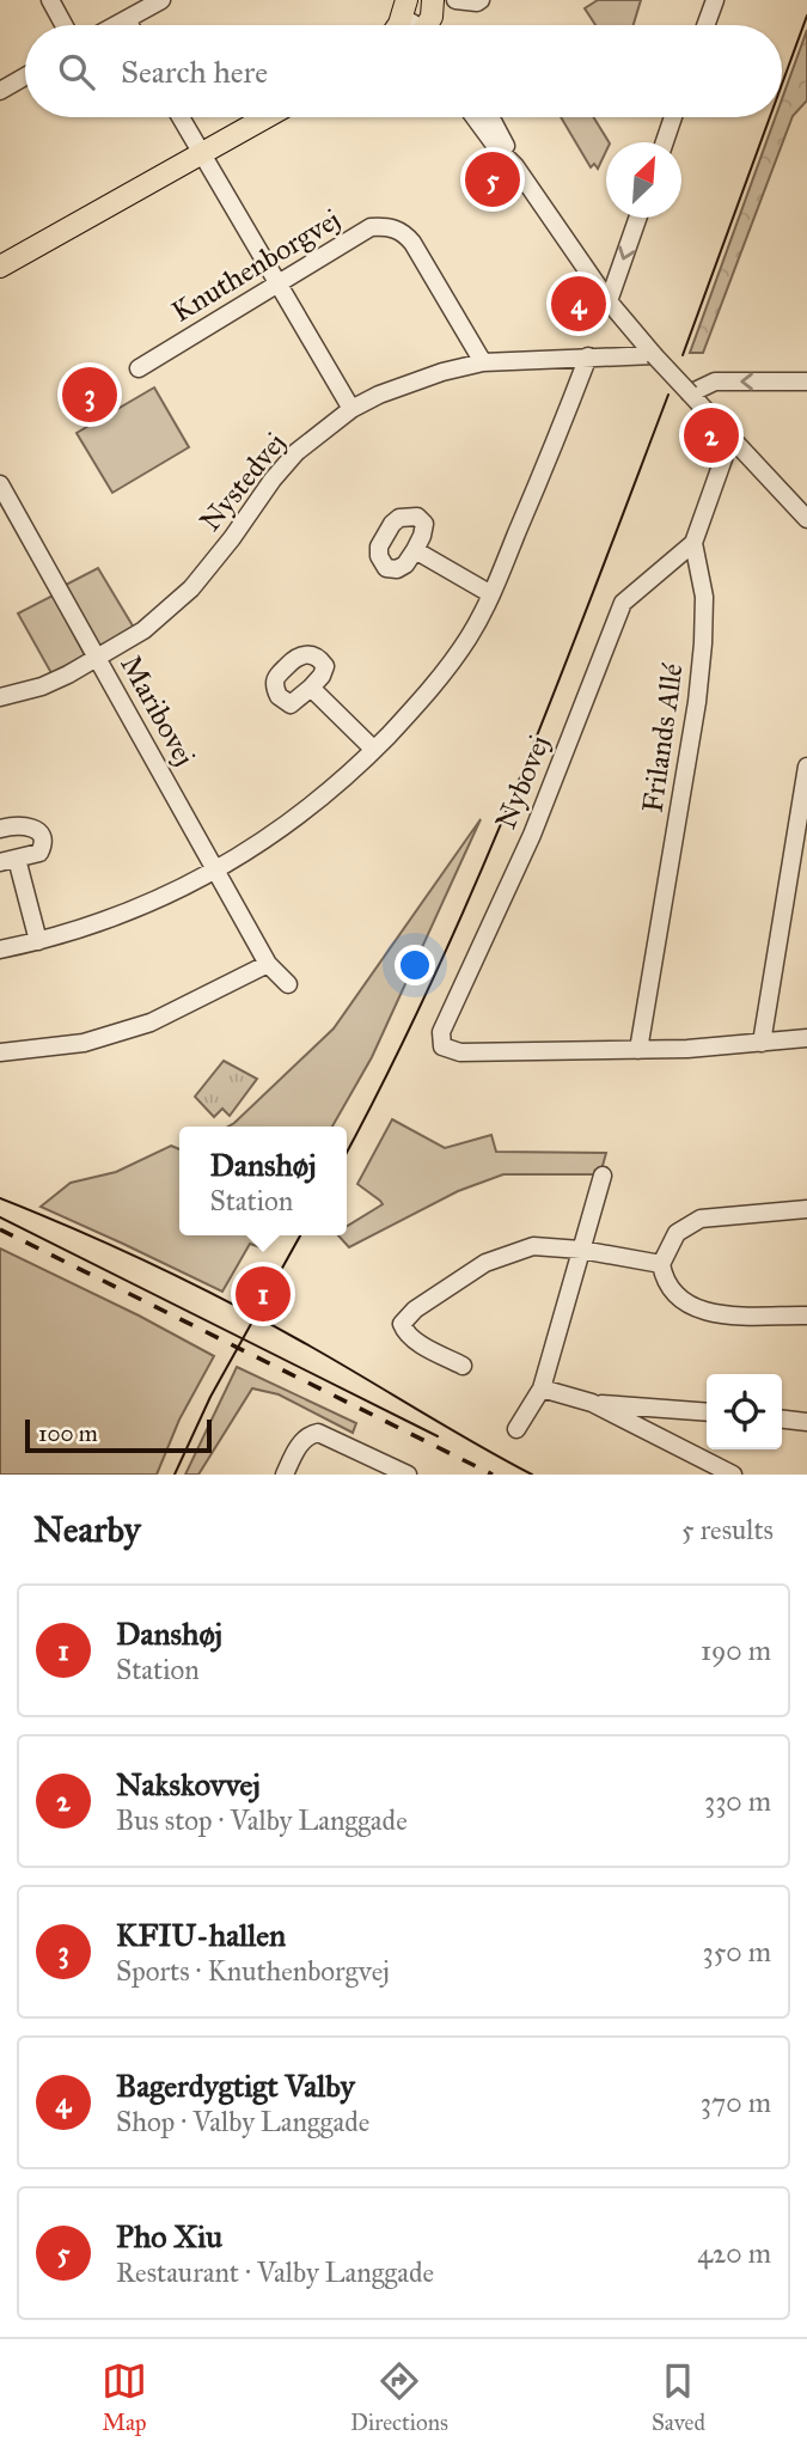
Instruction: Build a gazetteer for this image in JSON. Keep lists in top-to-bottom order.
{
  "streets": {
    "street": [
      "Knuthenborgvej",
      "Nystedvej",
      "Maribovej",
      "Frilands Allé",
      "Nybovej"
    ]
  },
  "crossings": [
    ["Knuthenborgvej", "Nystedvej"],
    ["Nystedvej", "Maribovej"],
    ["Frilands Allé", "Nybovej"]
  ],
  "scale_bar": "100 m",
  "north": "top right",
  "page": {
    "search": "Search here",
    "pins": [
      "5",
      "4",
      "3",
      "2",
      "1"
    ],
    "popup": ["Danshøj", "Station"],
    "scale": "100 m",
    "heading": ["Nearby", "5 results"],
    "list": [
      {
        "mark": "1",
        "name": "Danshøj",
        "note": "Station",
        "value": "190 m"
      },
      {
        "mark": "2",
        "name": "Nakskovvej",
        "note": "Bus stop · Valby Langgade",
        "value": "330 m"
      },
      {
        "mark": "3",
        "name": "KFIU-hallen",
        "note": "Sports · Knuthenborgvej",
        "value": "350 m"
      },
      {
        "mark": "4",
        "name": "Bagerdygtigt Valby",
        "note": "Shop · Valby Langgade",
        "value": "370 m"
      },
      {
        "mark": "5",
        "name": "Pho Xiu",
        "note": "Restaurant · Valby Langgade",
        "value": "420 m"
      }
    ],
    "nav": ["Map", "Directions", "Saved"]
  }
}
